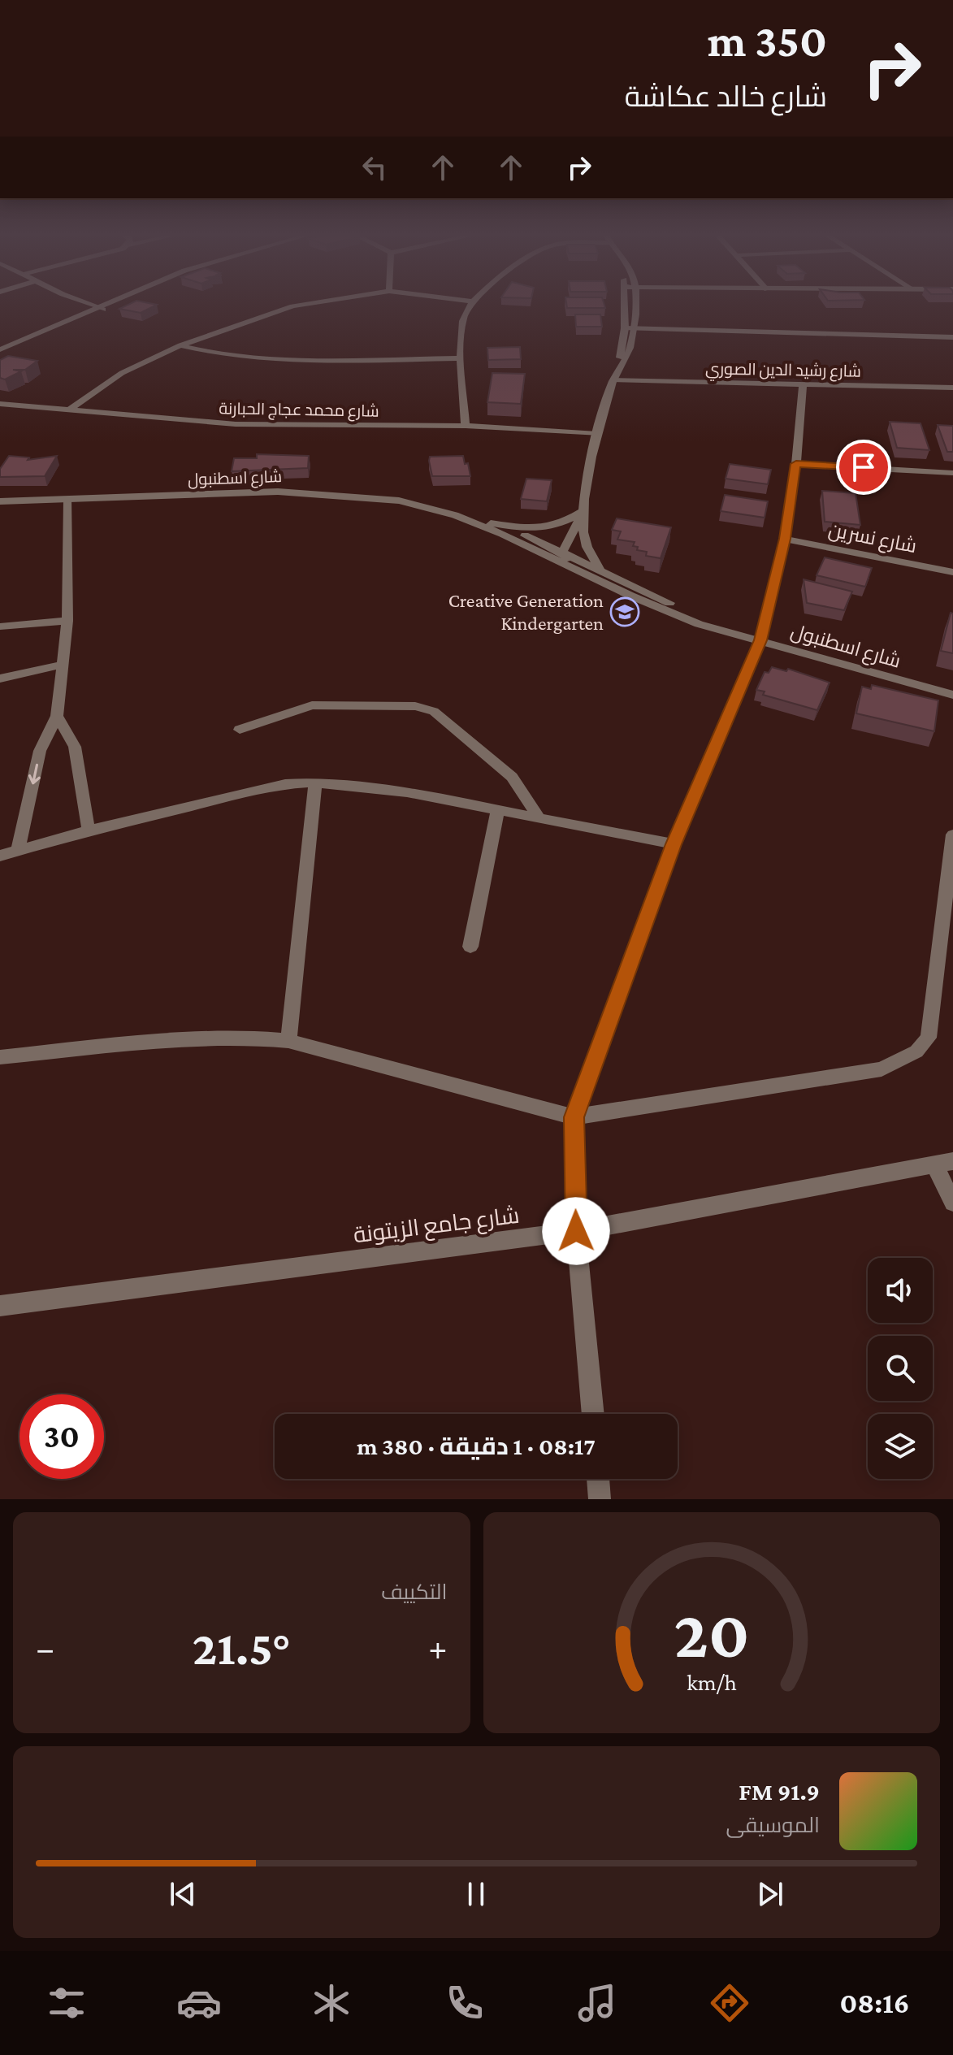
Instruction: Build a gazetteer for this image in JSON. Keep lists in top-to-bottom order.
{
  "streets": {
    "street": [
      "شارع رشيد الدين الصوري",
      "شارع محمد عجاج الحبارنة",
      "شارع اسطنبول",
      "شارع نسرين",
      "شارع جامع الزيتونة"
    ]
  },
  "places": {
    "school or university": ["Creative Generation Kindergarten"]
  },
  "page": {
    "turn": ["350 m", "شارع خالد عكاشة"],
    "limit": "30",
    "trip": "08:17 · 1 دقيقة · 380 m",
    "tile": "التكييف",
    "heat": ["−", "21.5°", "+"],
    "song": ["91.9 FM", "الموسيقى"],
    "tabs": "08:16",
    "gauge": ["20", "km/h"]
  }
}
